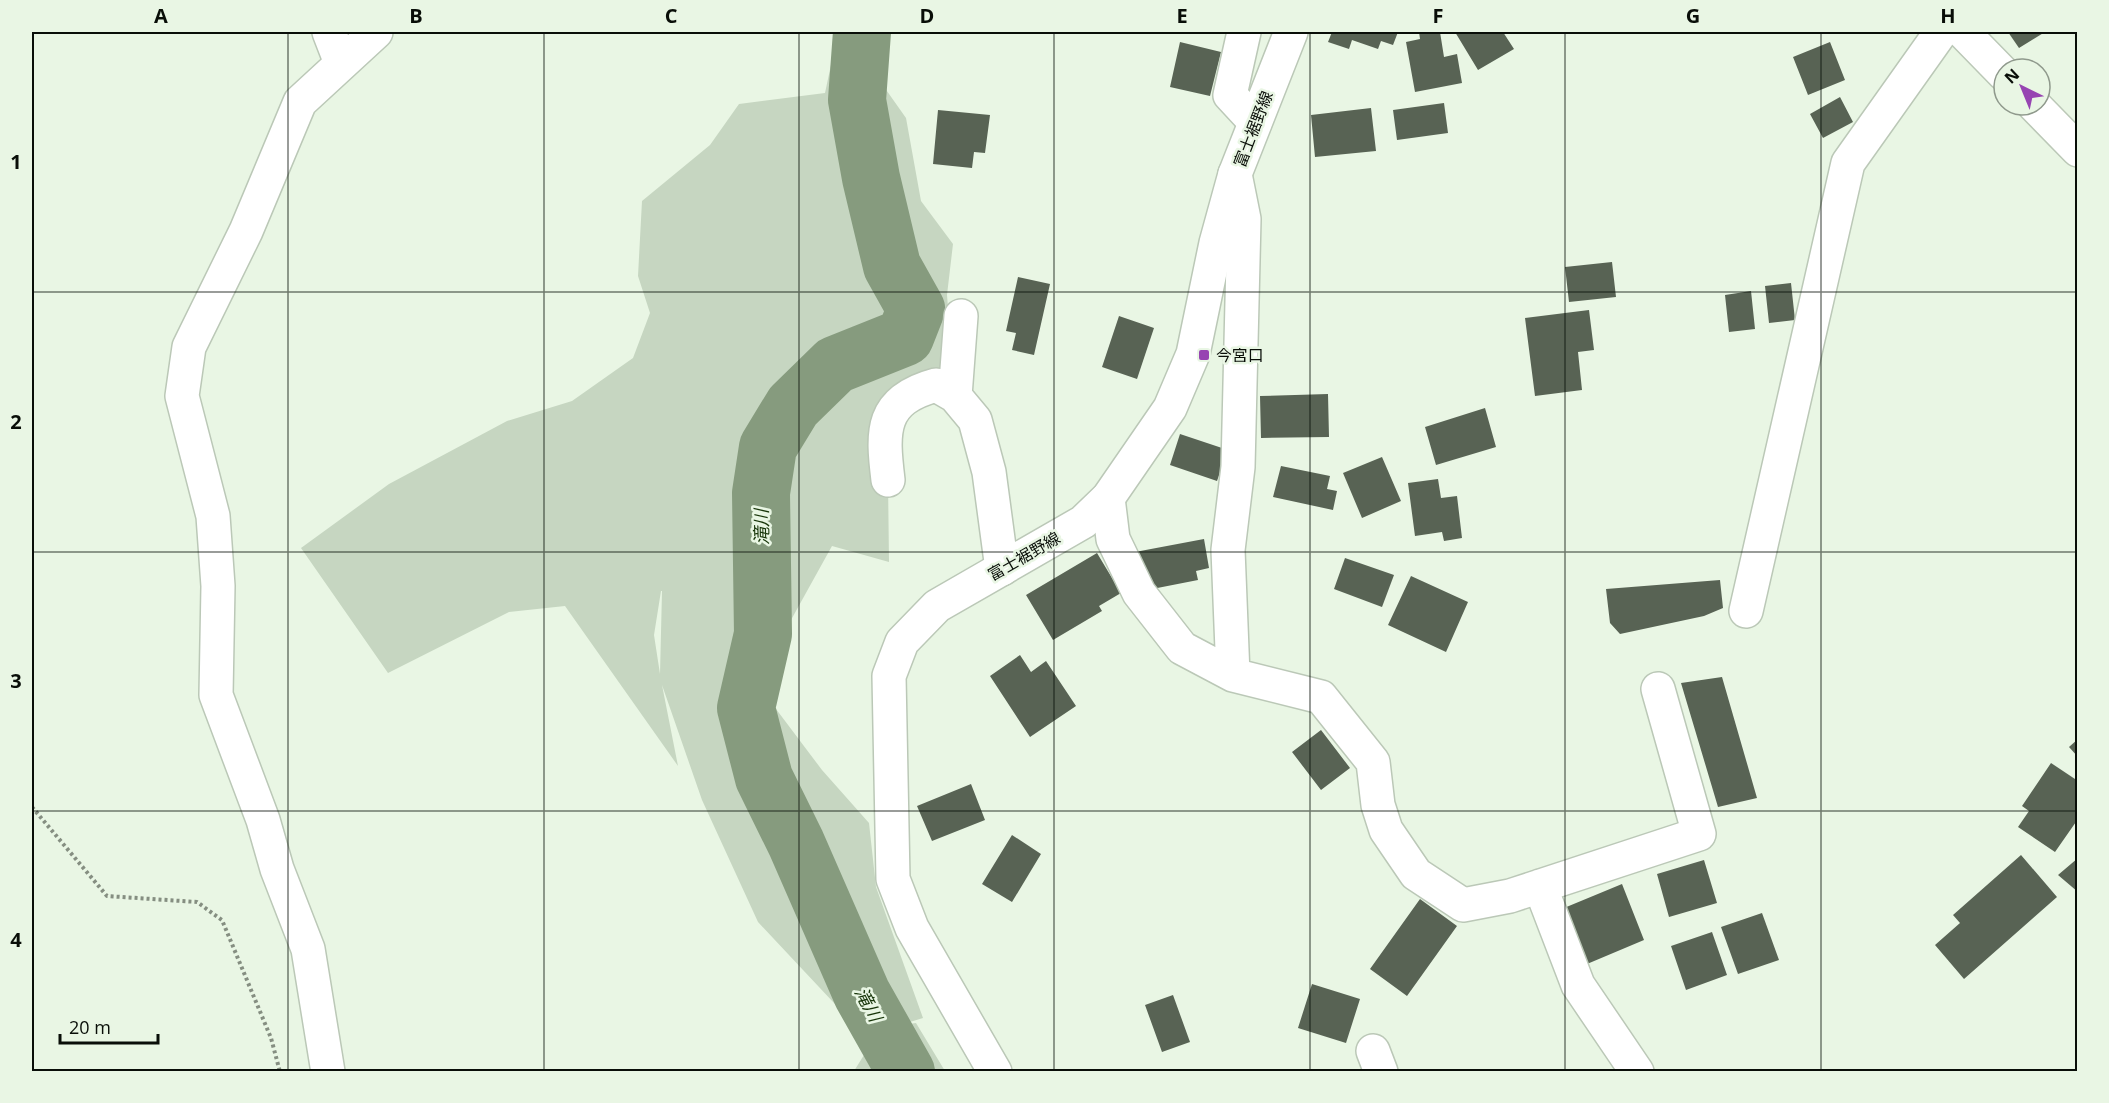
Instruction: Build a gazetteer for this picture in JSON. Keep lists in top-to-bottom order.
{
  "streets": {
    "street": ["富士裾野線"]
  },
  "water": ["滝川"],
  "places": {
    "transit": ["今宮口"]
  },
  "scale_bar": "20 m",
  "north": "top left",
  "grid": {
    "columns": [
      "A",
      "B",
      "C",
      "D",
      "E",
      "F",
      "G",
      "H"
    ],
    "rows": [
      "1",
      "2",
      "3",
      "4"
    ]
  }
}
